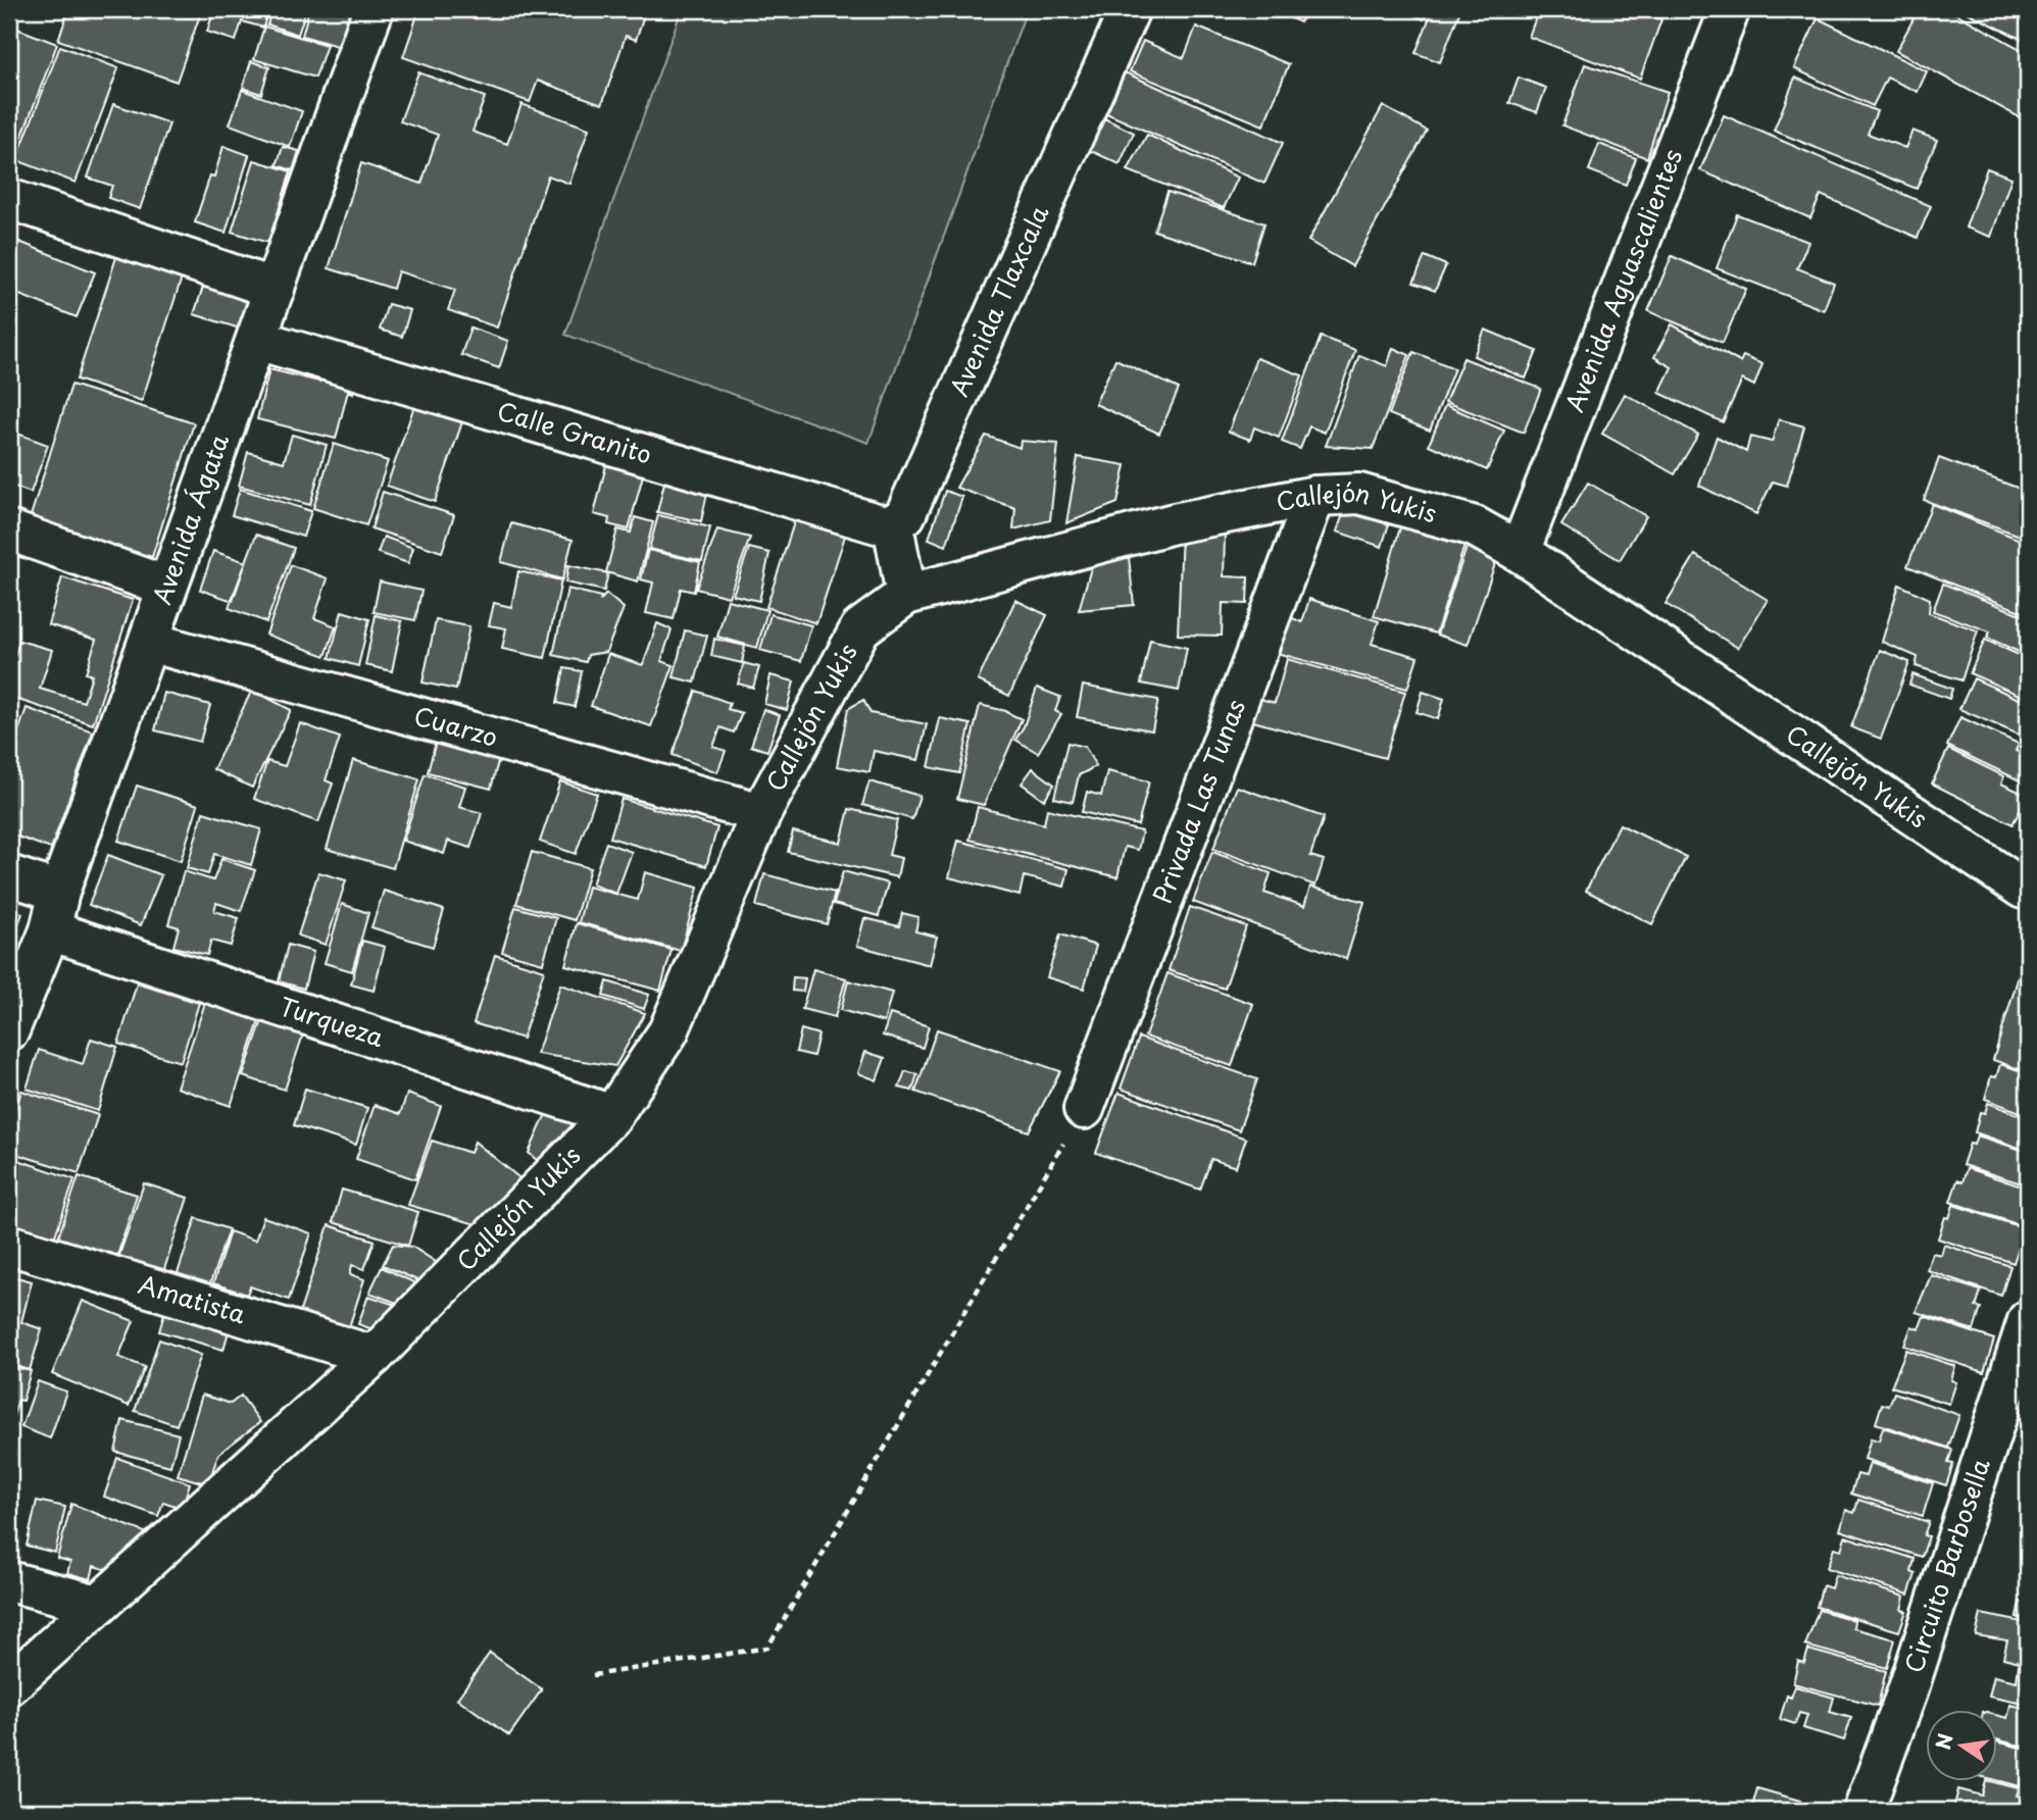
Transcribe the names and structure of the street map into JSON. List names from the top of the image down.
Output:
{
  "streets": {
    "street": [
      "Avenida Aguascalientes",
      "Avenida Tlaxcala",
      "Calle Granito",
      "Callejón Yukis",
      "Avenida Ágata",
      "Cuarzo",
      "Privada Las Tunas",
      "Turqueza",
      "Amatista",
      "Circuito Barbosella"
    ]
  },
  "crossings": [
    ["Avenida Aguascalientes", "Callejón Yukis"],
    ["Avenida Tlaxcala", "Calle Granito"],
    ["Calle Granito", "Avenida Ágata"],
    ["Callejón Yukis", "Cuarzo"],
    ["Callejón Yukis", "Privada Las Tunas"],
    ["Callejón Yukis", "Turqueza"],
    ["Callejón Yukis", "Amatista"],
    ["Avenida Ágata", "Cuarzo"],
    ["Avenida Ágata", "Turqueza"]
  ],
  "north": "left"
}
